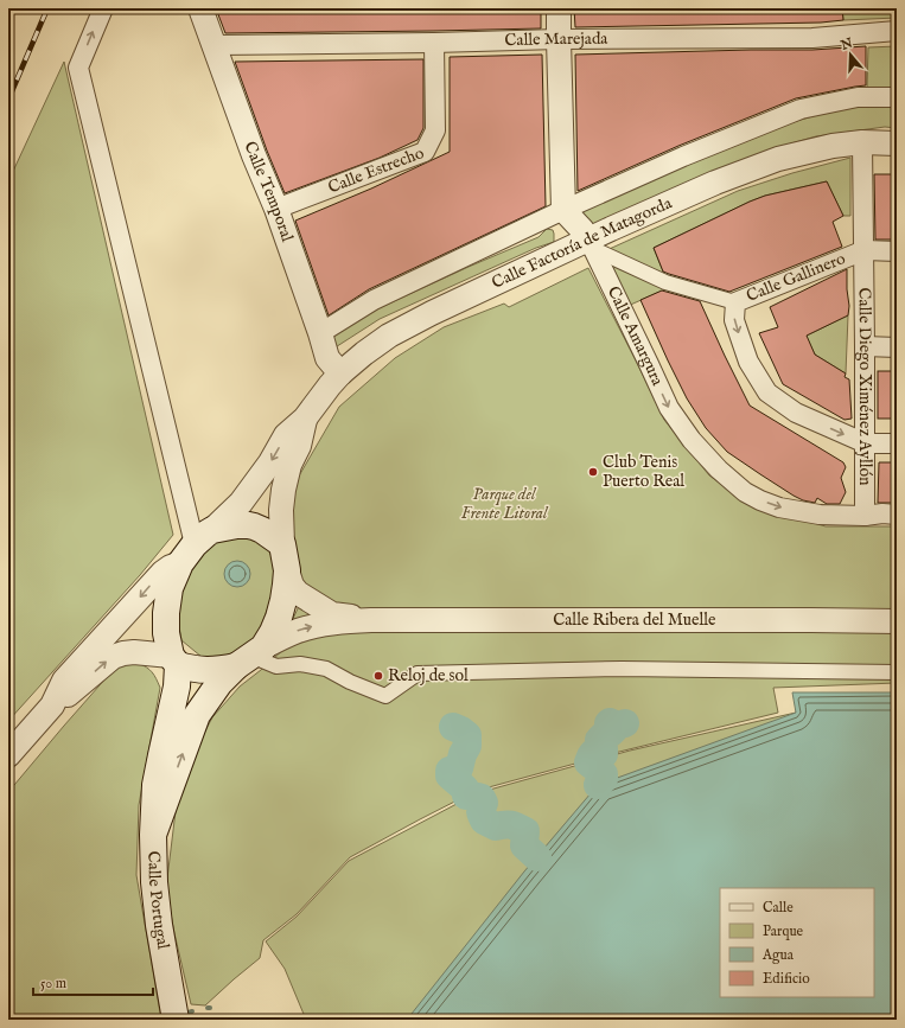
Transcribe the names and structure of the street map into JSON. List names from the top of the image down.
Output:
{
  "streets": {
    "main road": ["Calle Portugal"],
    "street": [
      "Calle Marejada",
      "Calle Estrecho",
      "Calle Temporal",
      "Calle Factoría de Matagorda",
      "Calle Gallinero",
      "Calle Amargura",
      "Calle Diego Ximénez Ayllón",
      "Calle Ribera del Muelle"
    ]
  },
  "crossings": [
    ["Calle Marejada", "Calle Estrecho"],
    ["Calle Marejada", "Calle Temporal"],
    ["Calle Estrecho", "Calle Temporal"],
    ["Calle Temporal", "Calle Factoría de Matagorda"],
    ["Calle Factoría de Matagorda", "Calle Amargura"],
    ["Calle Factoría de Matagorda", "Calle Diego Ximénez Ayllón"],
    ["Calle Gallinero", "Calle Diego Ximénez Ayllón"],
    ["Calle Amargura", "Calle Diego Ximénez Ayllón"]
  ],
  "one_way": ["Calle Gallinero"],
  "parks": ["Parque del Frente Litoral"],
  "places": ["Club Tenis Puerto Real", "Reloj de sol"],
  "legend": [
    "Calle",
    "Parque",
    "Agua",
    "Edificio"
  ],
  "scale_bar": "50 m",
  "north": "top"
}
